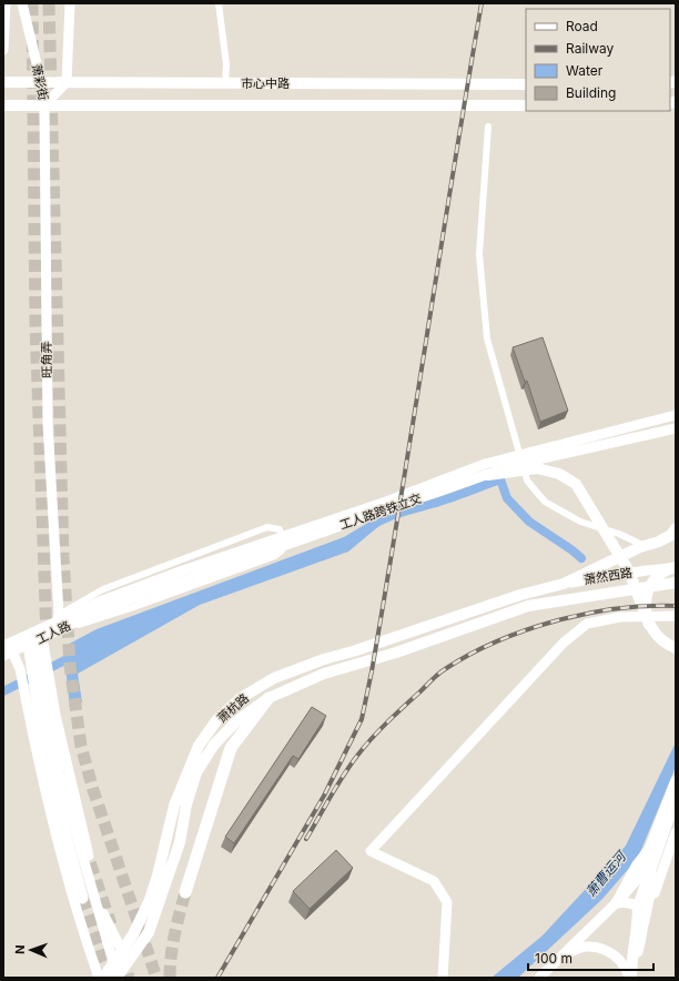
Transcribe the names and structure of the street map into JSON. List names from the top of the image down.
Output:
{
  "streets": {
    "main road": [
      "萧彩街",
      "市心中路",
      "旺角弄",
      "工人路跨铁立交",
      "萧然西路",
      "工人路",
      "萧杭路"
    ]
  },
  "crossings": [
    ["萧彩街", "市心中路"],
    ["萧彩街", "旺角弄"],
    ["市心中路", "旺角弄"],
    ["工人路跨铁立交", "工人路"],
    ["萧然西路", "萧杭路"]
  ],
  "water": ["萧曹运河"],
  "legend": [
    "Road",
    "Railway",
    "Water",
    "Building"
  ],
  "scale_bar": "100 m",
  "north": "left"
}
